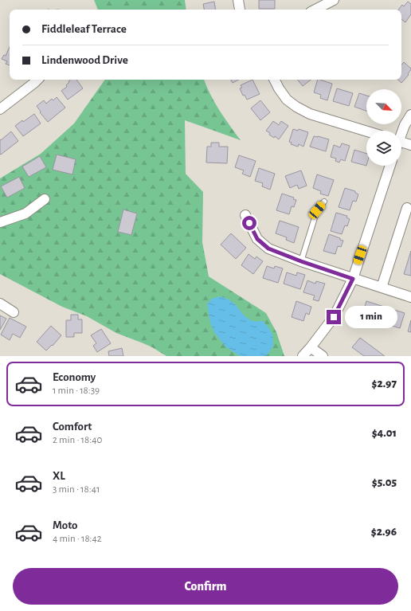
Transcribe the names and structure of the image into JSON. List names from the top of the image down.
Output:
{
  "north": "bottom right",
  "page": {
    "banner": ["Fiddleleaf Terrace", "Lindenwood Drive"],
    "bubble": "1 min",
    "list": [
      {
        "name": "Economy",
        "note": "1 min · 18:39",
        "value": "$2.97"
      },
      {
        "name": "Comfort",
        "note": "2 min · 18:40",
        "value": "$4.01"
      },
      {
        "name": "XL",
        "note": "3 min · 18:41",
        "value": "$5.05"
      },
      {
        "name": "Moto",
        "note": "4 min · 18:42",
        "value": "$2.96"
      }
    ],
    "buttons": "Confirm"
  }
}
